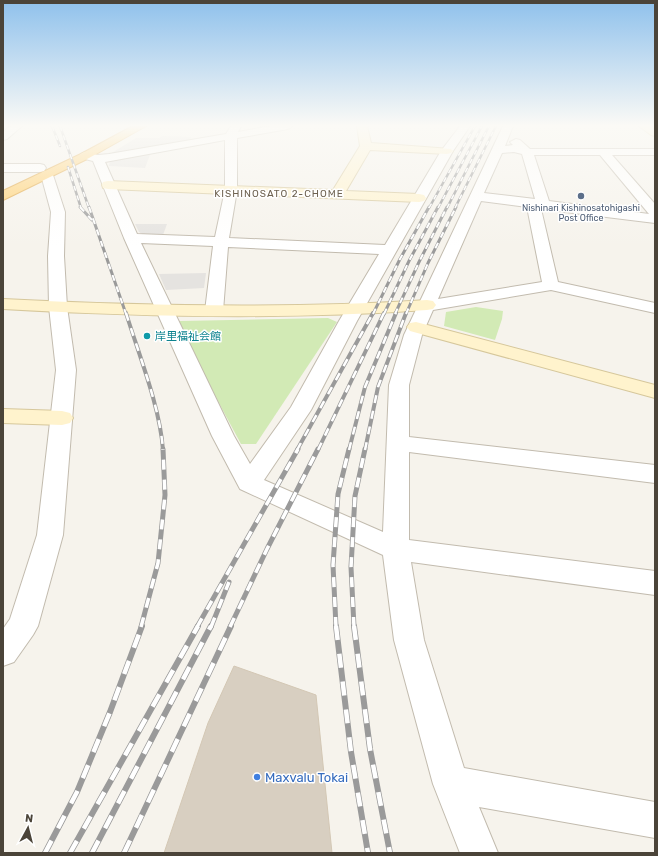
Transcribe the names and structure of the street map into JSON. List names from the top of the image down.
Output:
{
  "districts": ["KISHINOSATO 2-CHOME"],
  "places": ["Nishinari Kishinosatohigashi Post Office", "岸里福祉会館", "Maxvalu Tokai"],
  "north": "top"
}
